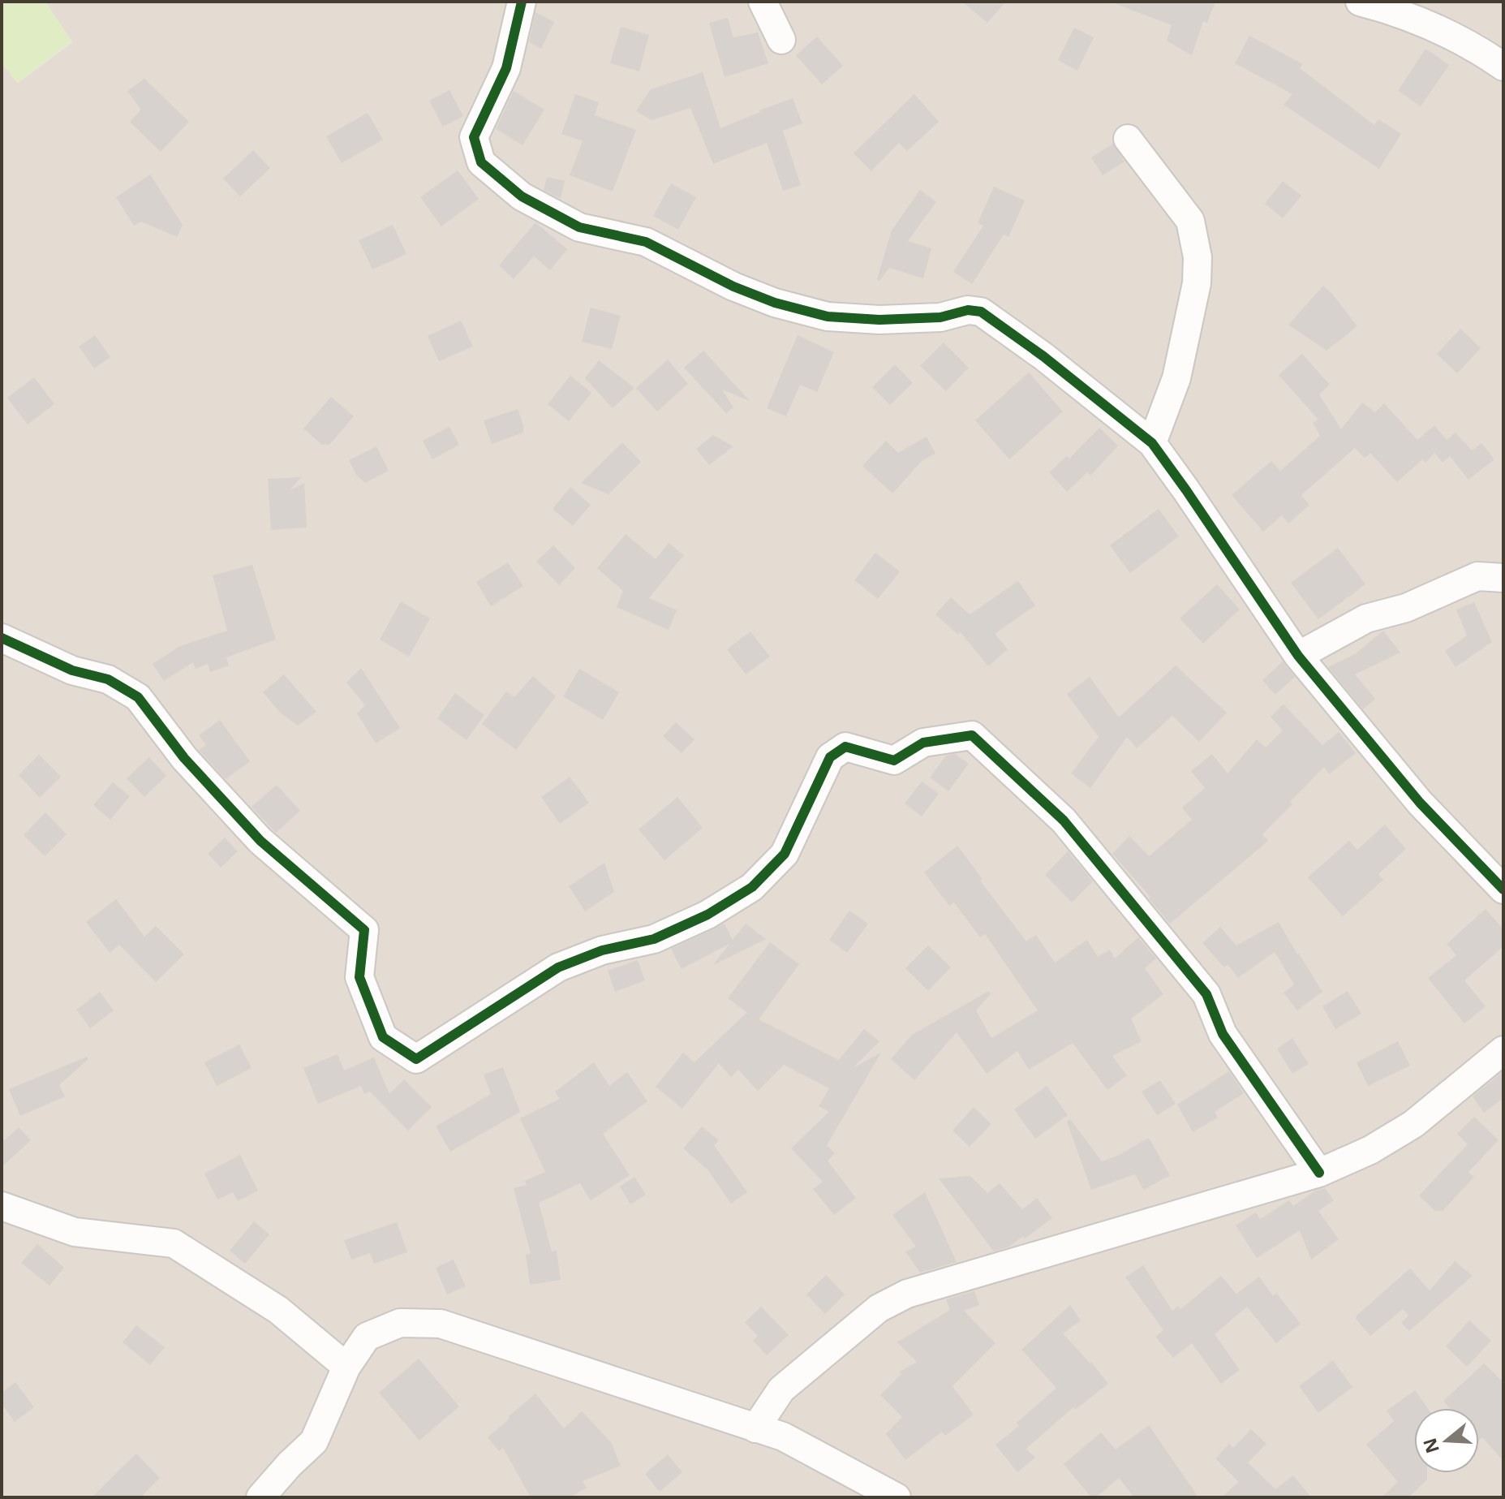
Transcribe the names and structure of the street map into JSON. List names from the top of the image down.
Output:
{
  "north": "left"
}
